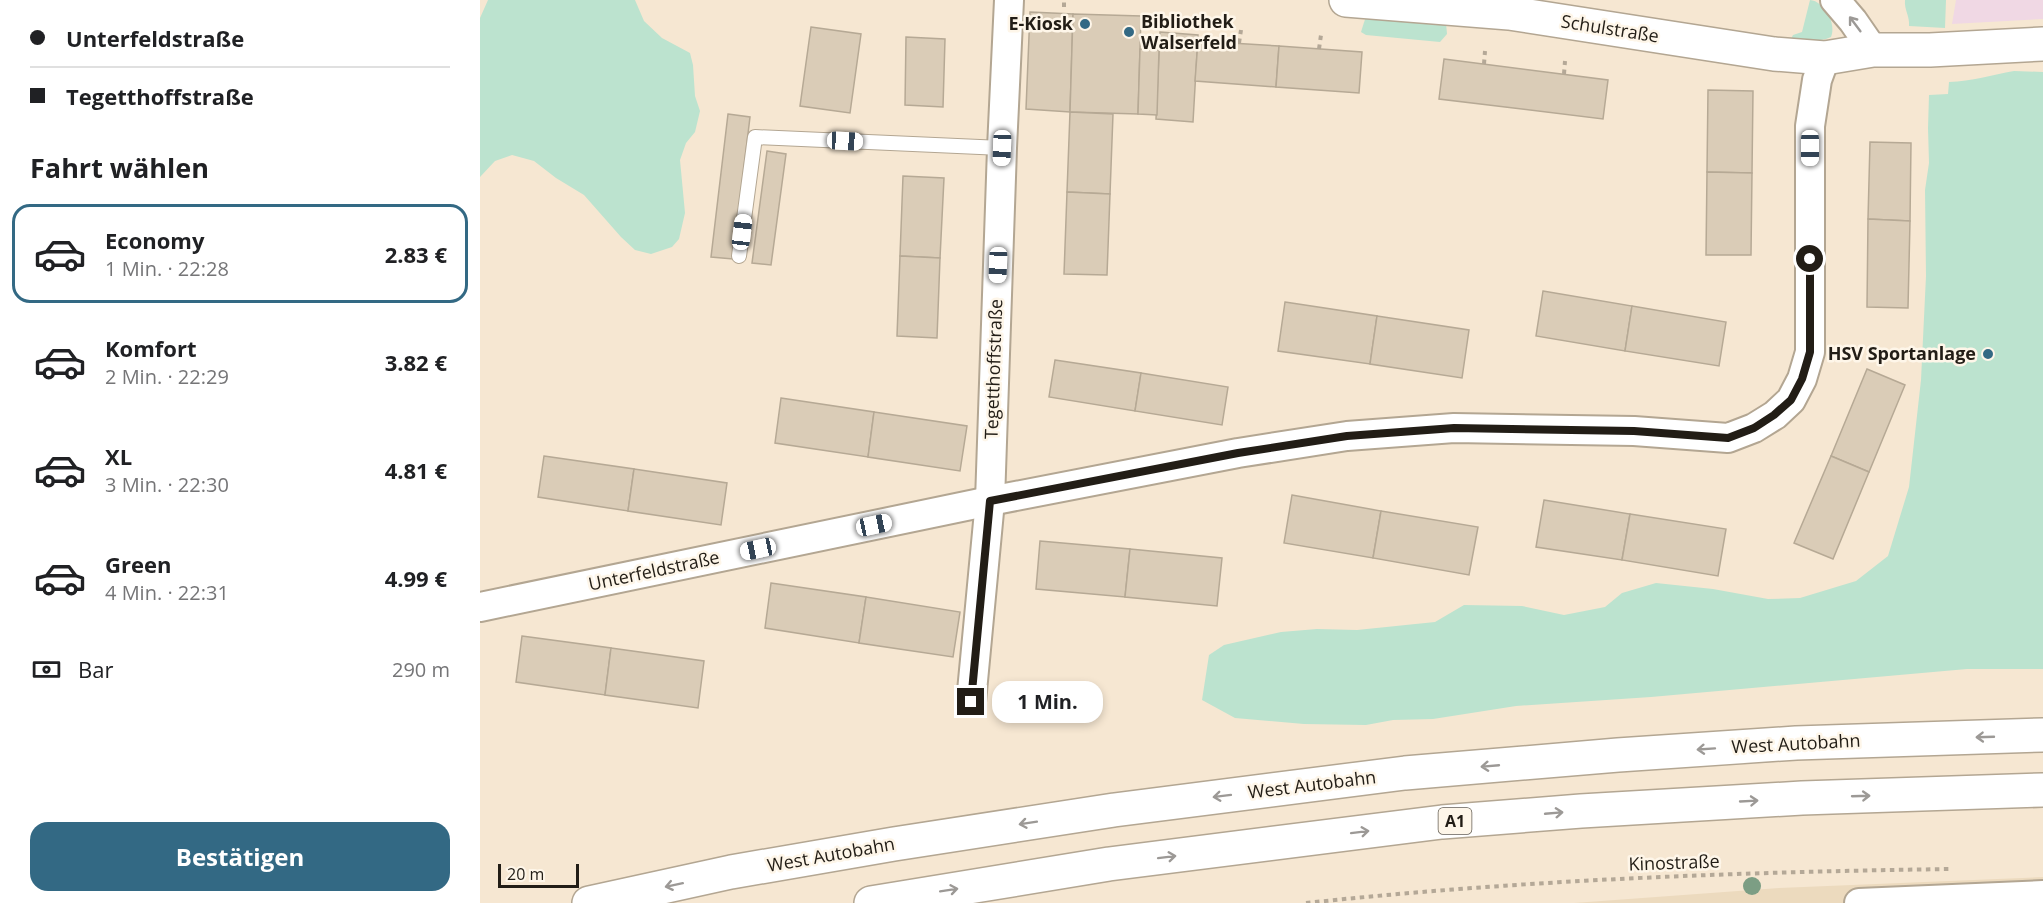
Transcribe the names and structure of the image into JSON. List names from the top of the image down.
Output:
{
  "streets": {
    "main road": ["Schulstraße", "West Autobahn", "A1"],
    "street": ["Tegetthoffstraße", "Unterfeldstraße"],
    "path": ["Kinostraße"]
  },
  "crossings": [
    ["Schulstraße", "Unterfeldstraße"],
    ["Tegetthoffstraße", "Unterfeldstraße"]
  ],
  "places": ["E-Kiosk", "Bibliothek Walserfeld", "HSV Sportanlage"],
  "scale_bar": "20 m",
  "page": {
    "banner": ["Unterfeldstraße", "Tegetthoffstraße"],
    "heading": "Fahrt wählen",
    "list": [
      {
        "name": "Economy",
        "note": "1 Min. · 22:28",
        "value": "2.83 €"
      },
      {
        "name": "Komfort",
        "note": "2 Min. · 22:29",
        "value": "3.82 €"
      },
      {
        "name": "XL",
        "note": "3 Min. · 22:30",
        "value": "4.81 €"
      },
      {
        "name": "Green",
        "note": "4 Min. · 22:31",
        "value": "4.99 €"
      }
    ],
    "pay": ["Bar", "290 m"],
    "bubble": "1 Min.",
    "buttons": "Bestätigen",
    "scale": "20 m"
  }
}
